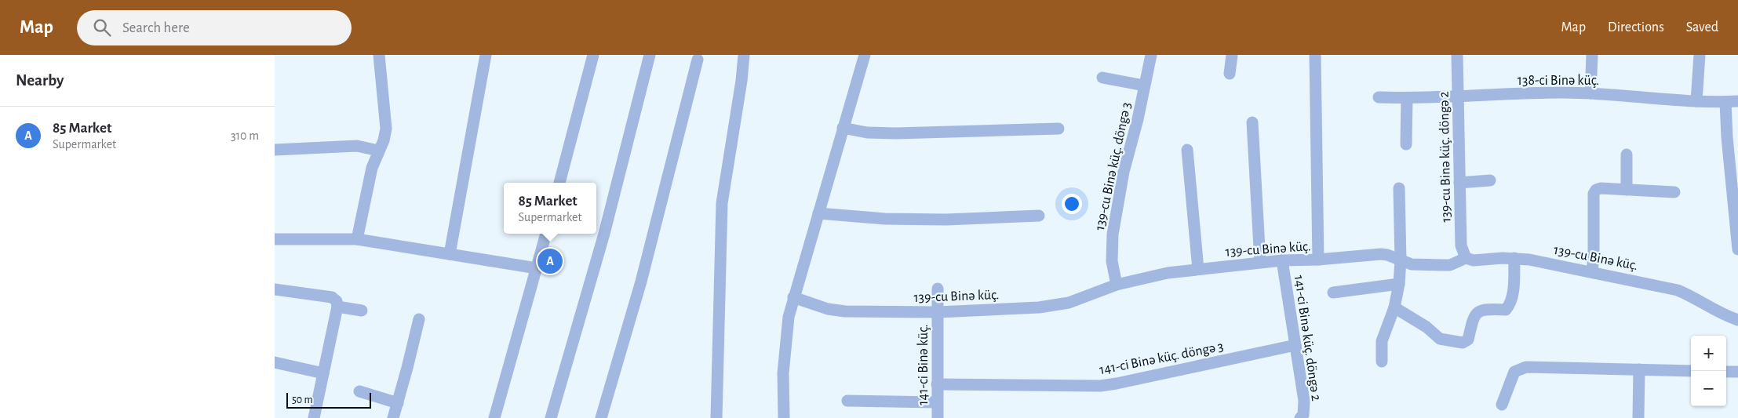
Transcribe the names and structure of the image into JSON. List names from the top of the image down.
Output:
{
  "streets": {
    "street": [
      "138-ci Binə küç.",
      "139-cu Binə küç. döngə 2",
      "139-cu Binə küç. döngə 3",
      "139-cu Binə küç.",
      "141-ci Binə küç. döngə 2",
      "141-ci Binə küç. döngə 3",
      "141-ci Binə küç."
    ]
  },
  "crossings": [
    ["138-ci Binə küç.", "139-cu Binə küç. döngə 2"],
    ["139-cu Binə küç. döngə 2", "139-cu Binə küç."],
    ["139-cu Binə küç. döngə 3", "139-cu Binə küç."],
    ["139-cu Binə küç.", "141-ci Binə küç. döngə 2"],
    ["139-cu Binə küç.", "141-ci Binə küç."],
    ["141-ci Binə küç. döngə 2", "141-ci Binə küç. döngə 3"],
    ["141-ci Binə küç. döngə 3", "141-ci Binə küç."]
  ],
  "scale_bar": "50 m",
  "page": {
    "header": "Map",
    "search": "Search here",
    "nav": ["Map", "Directions", "Saved"],
    "heading": "Nearby",
    "list": [
      {
        "mark": "A",
        "name": "85 Market",
        "note": "Supermarket",
        "value": "310 m"
      }
    ],
    "popup": ["85 Market", "Supermarket"],
    "pins": "A",
    "map_buttons": ["+", "−"],
    "scale": "50 m"
  }
}
